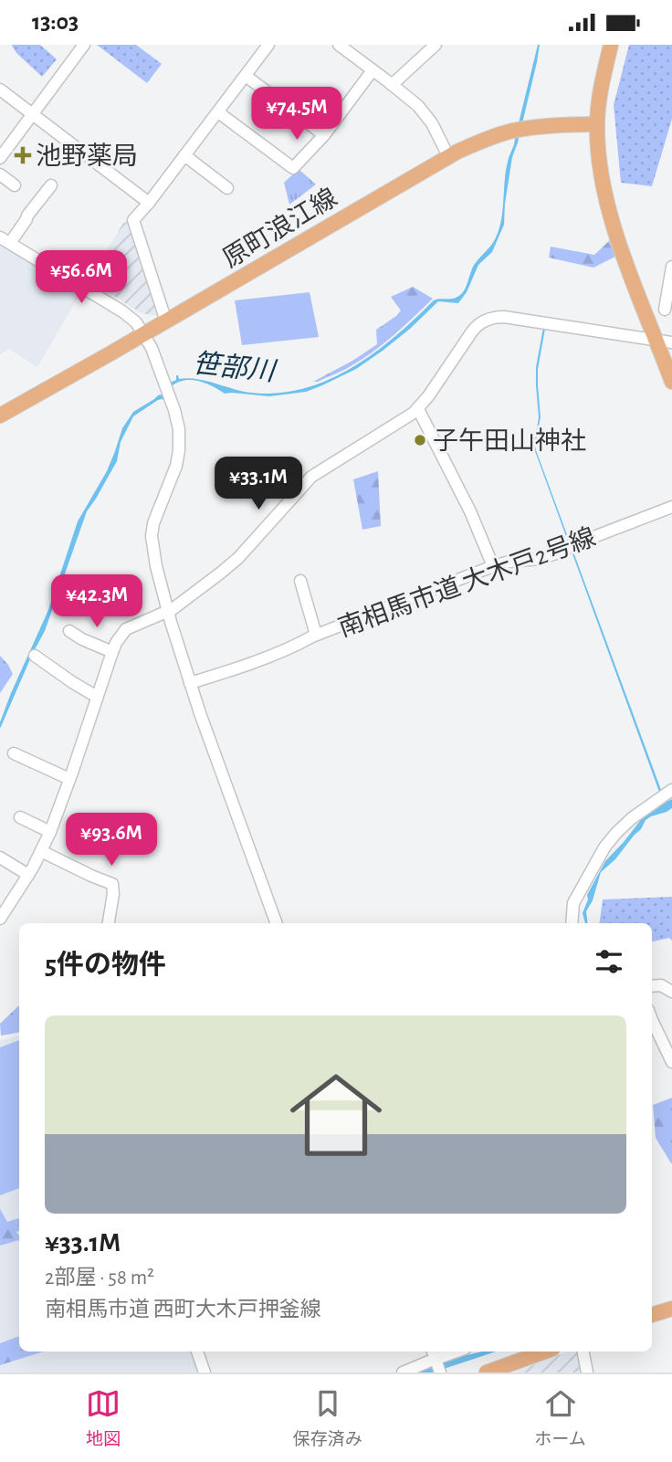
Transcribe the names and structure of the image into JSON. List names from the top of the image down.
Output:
{
  "streets": {
    "main road": ["原町浪江線"],
    "street": ["南相馬市道 大木戸2号線"]
  },
  "water": ["笹部川"],
  "places": {
    "health": ["池野薬局"],
    "other": ["子午田山神社"]
  },
  "page": {
    "status": "13:03",
    "price": [
      "¥74.5M",
      "¥56.6M",
      "¥33.1M",
      "¥42.3M",
      "¥93.6M"
    ],
    "heading": "5件の物件",
    "list": [
      {
        "name": "¥33.1M",
        "note": "2部屋 · 58 m² · 南相馬市道 西町大木戸押釜線"
      }
    ],
    "tabs": ["地図", "保存済み", "ホーム"]
  }
}
